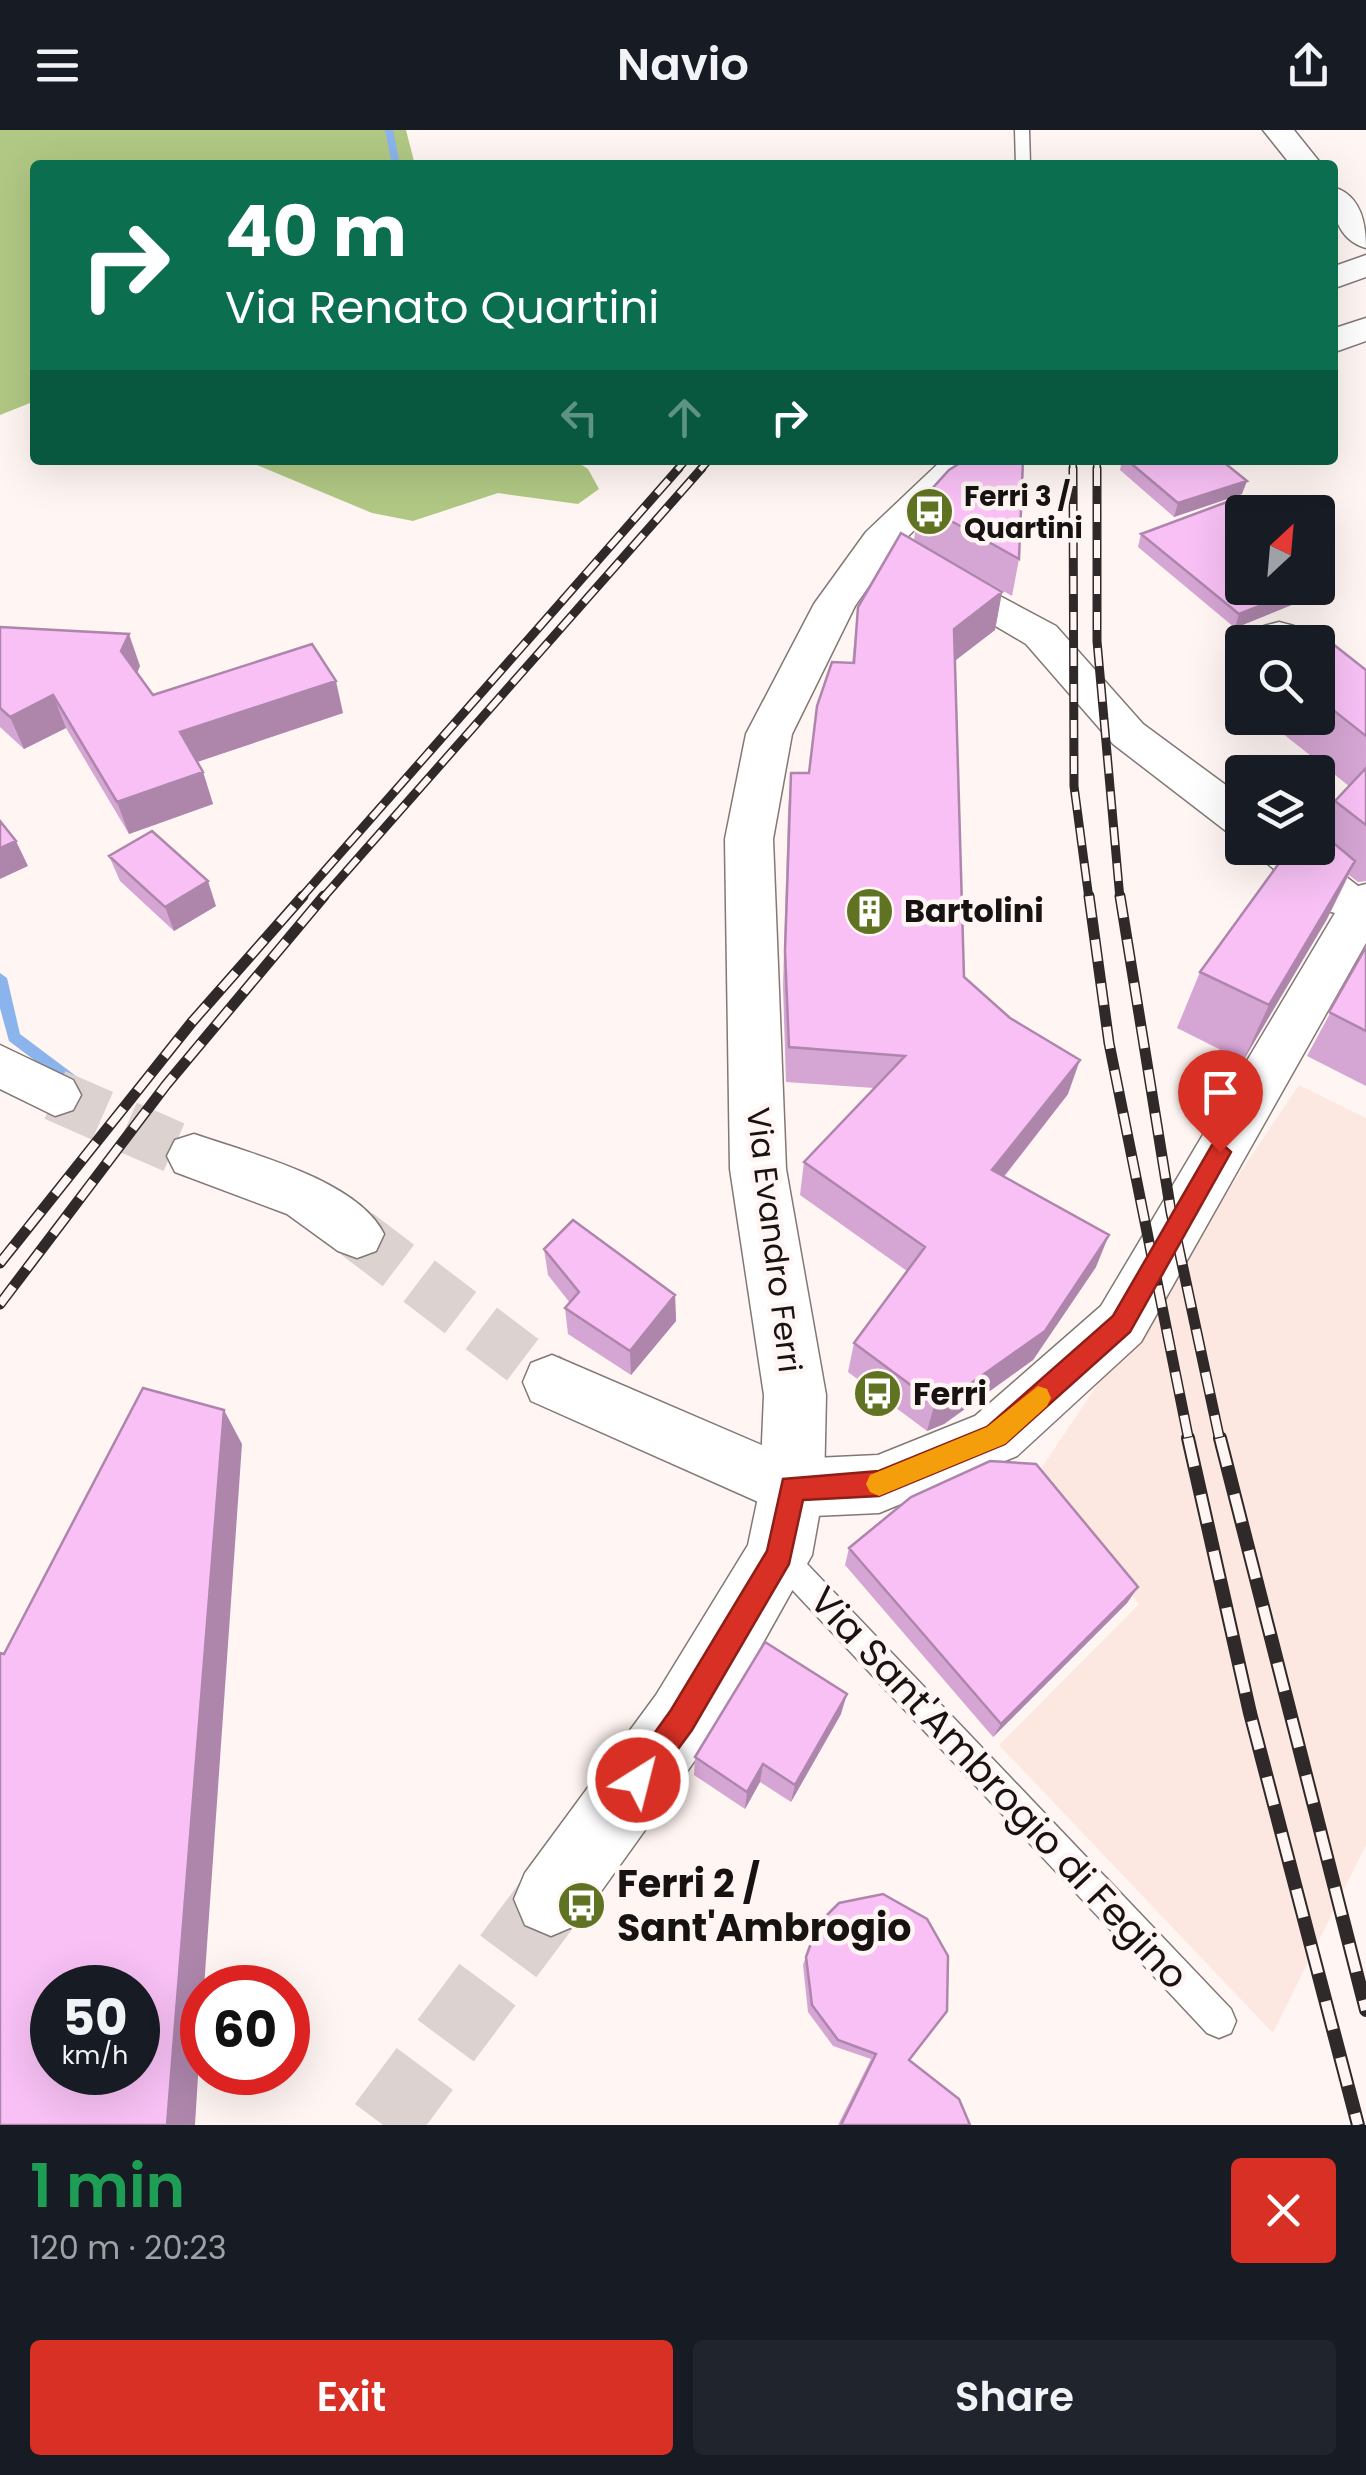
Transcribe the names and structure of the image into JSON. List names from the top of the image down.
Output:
{
  "streets": {
    "main road": ["Via Evandro Ferri"],
    "lane": ["Via Sant'Ambrogio di Fegino"]
  },
  "crossings": [
    ["Via Evandro Ferri", "Via Sant'Ambrogio di Fegino"]
  ],
  "places": {
    "bus stop": ["Ferri 3 / Quartini", "Ferri", "Ferri 2 / Sant'Ambrogio"],
    "building": ["Bartolini"]
  },
  "north": "top right",
  "page": {
    "header": "Navio",
    "turn": ["40 m", "Via Renato Quartini"],
    "speed": "50 km/h",
    "limit": "60",
    "heading": ["1 min", "120 m · 20:23"],
    "buttons": ["Exit", "Share"]
  }
}
